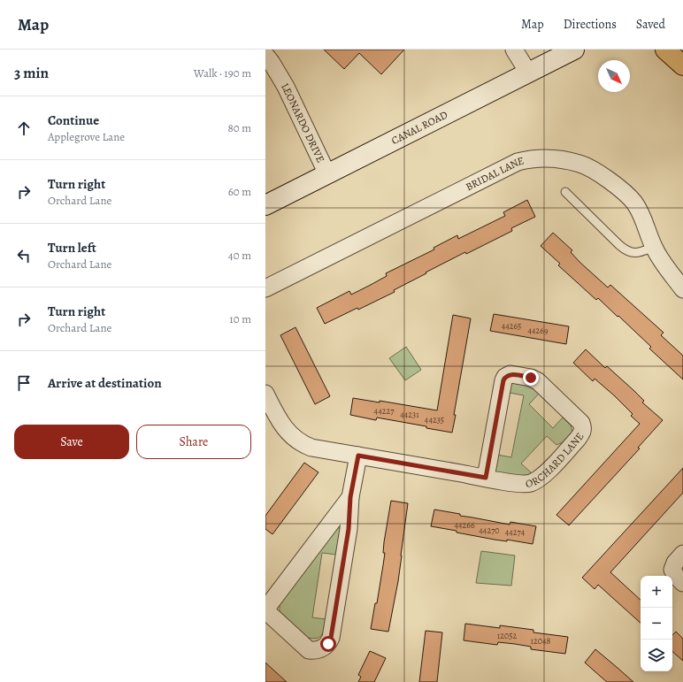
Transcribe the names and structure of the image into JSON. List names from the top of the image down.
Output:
{
  "streets": {
    "street": [
      "LEONARDO DRIVE",
      "CANAL ROAD",
      "BRIDAL LANE",
      "ORCHARD LANE"
    ]
  },
  "crossings": [
    ["LEONARDO DRIVE", "CANAL ROAD"]
  ],
  "house_numbers": [
    "44265",
    "44269",
    "44227",
    "44231",
    "44235",
    "44266",
    "44270",
    "44274",
    "12052",
    "12048"
  ],
  "north": "bottom right",
  "page": {
    "header": "Map",
    "nav": ["Map", "Directions", "Saved"],
    "heading": ["3 min", "Walk · 190 m"],
    "list": [
      ["Continue", "Applegrove Lane", "80 m"],
      ["Turn right", "Orchard Lane", "60 m"],
      ["Turn left", "Orchard Lane", "40 m"],
      ["Turn right", "Orchard Lane", "10 m"],
      "Arrive at destination"
    ],
    "buttons": ["Save", "Share"],
    "map_buttons": ["+", "−"]
  }
}
